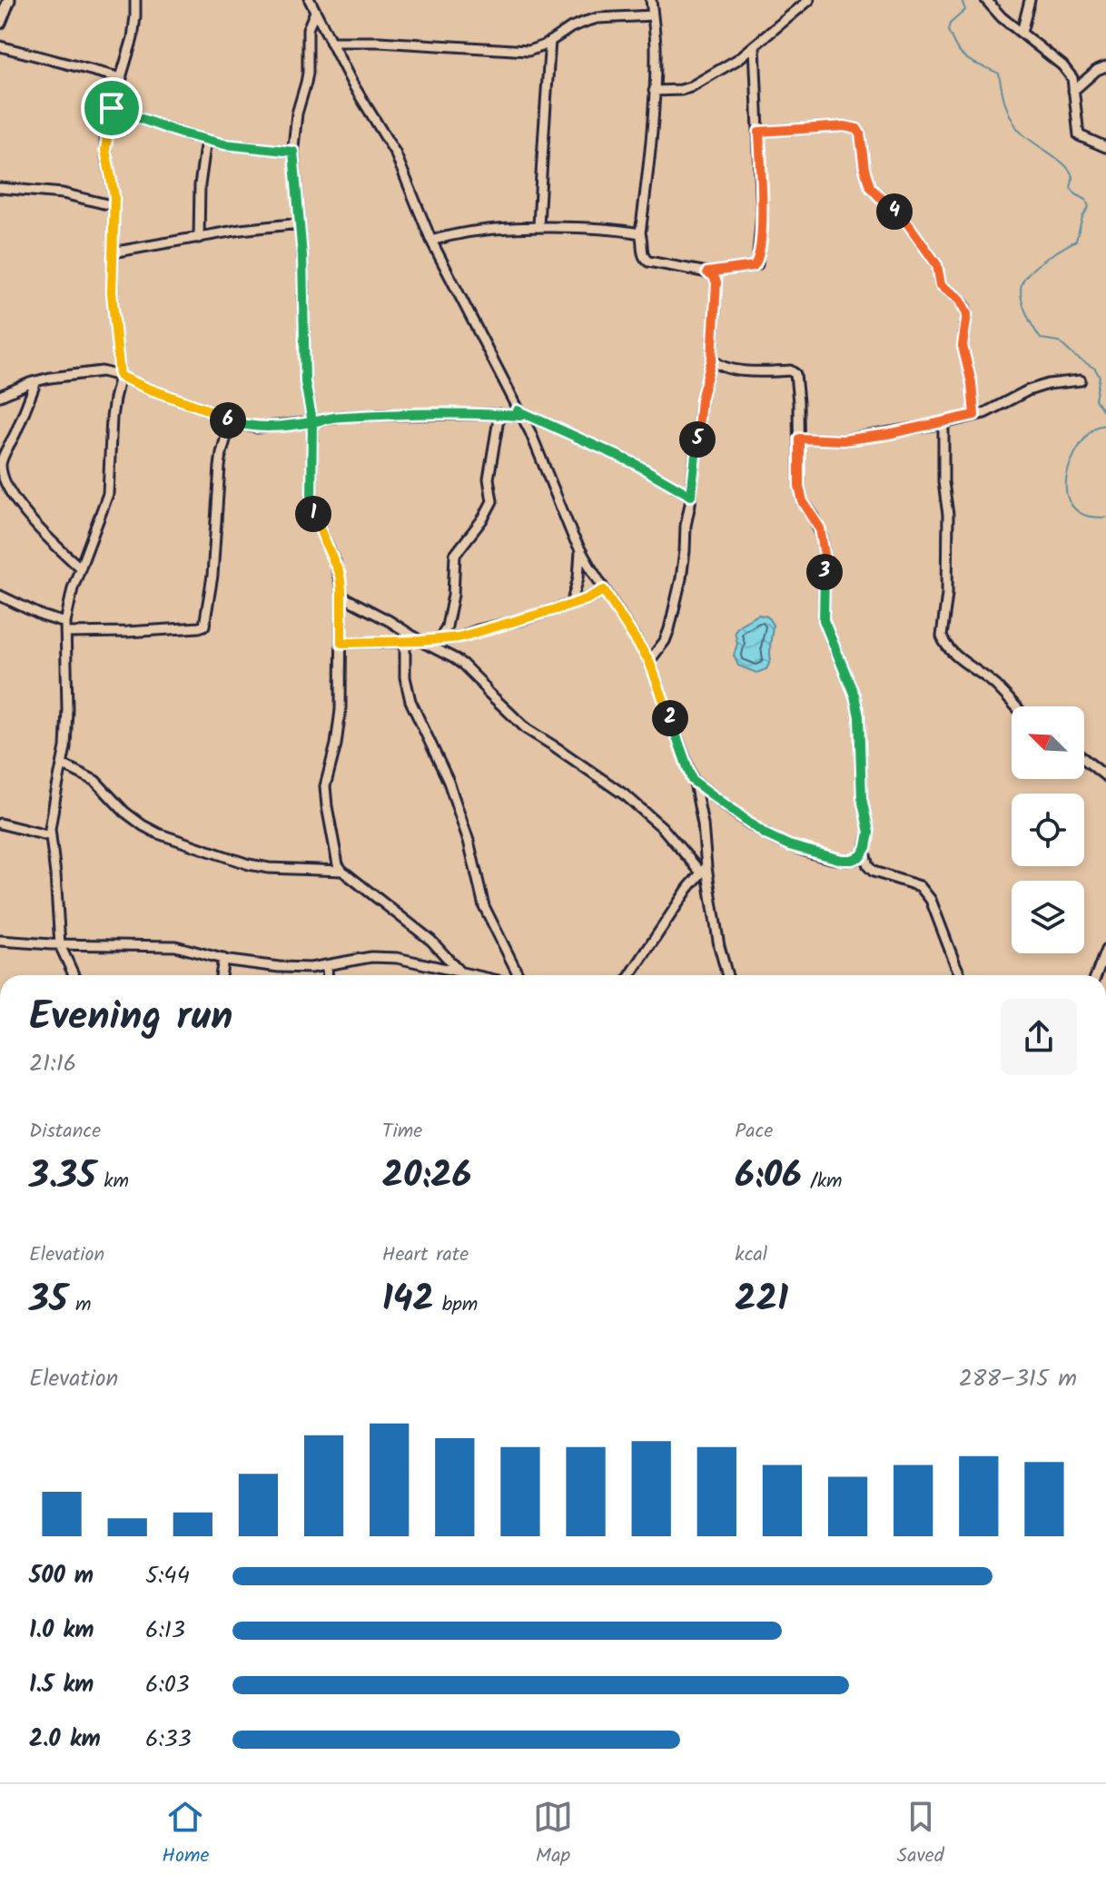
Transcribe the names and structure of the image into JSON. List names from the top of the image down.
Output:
{
  "north": "top left",
  "page": {
    "pins": [
      "4",
      "6",
      "5",
      "1",
      "3",
      "2"
    ],
    "heading": ["Evening run", "21:16"],
    "stats": [
      ["Distance", "3.35 km"],
      ["Time", "20:26"],
      ["Pace", "6:06 /km"],
      ["Elevation", "35 m"],
      ["Heart rate", "142 bpm"],
      ["kcal", "221"]
    ],
    "chart": ["Elevation", "288–315 m"],
    "list": [
      {
        "name": "500 m",
        "note": "5:44"
      },
      {
        "name": "1.0 km",
        "note": "6:13"
      },
      {
        "name": "1.5 km",
        "note": "6:03"
      },
      {
        "name": "2.0 km",
        "note": "6:33"
      }
    ],
    "tabs": ["Home", "Map", "Saved"]
  }
}
